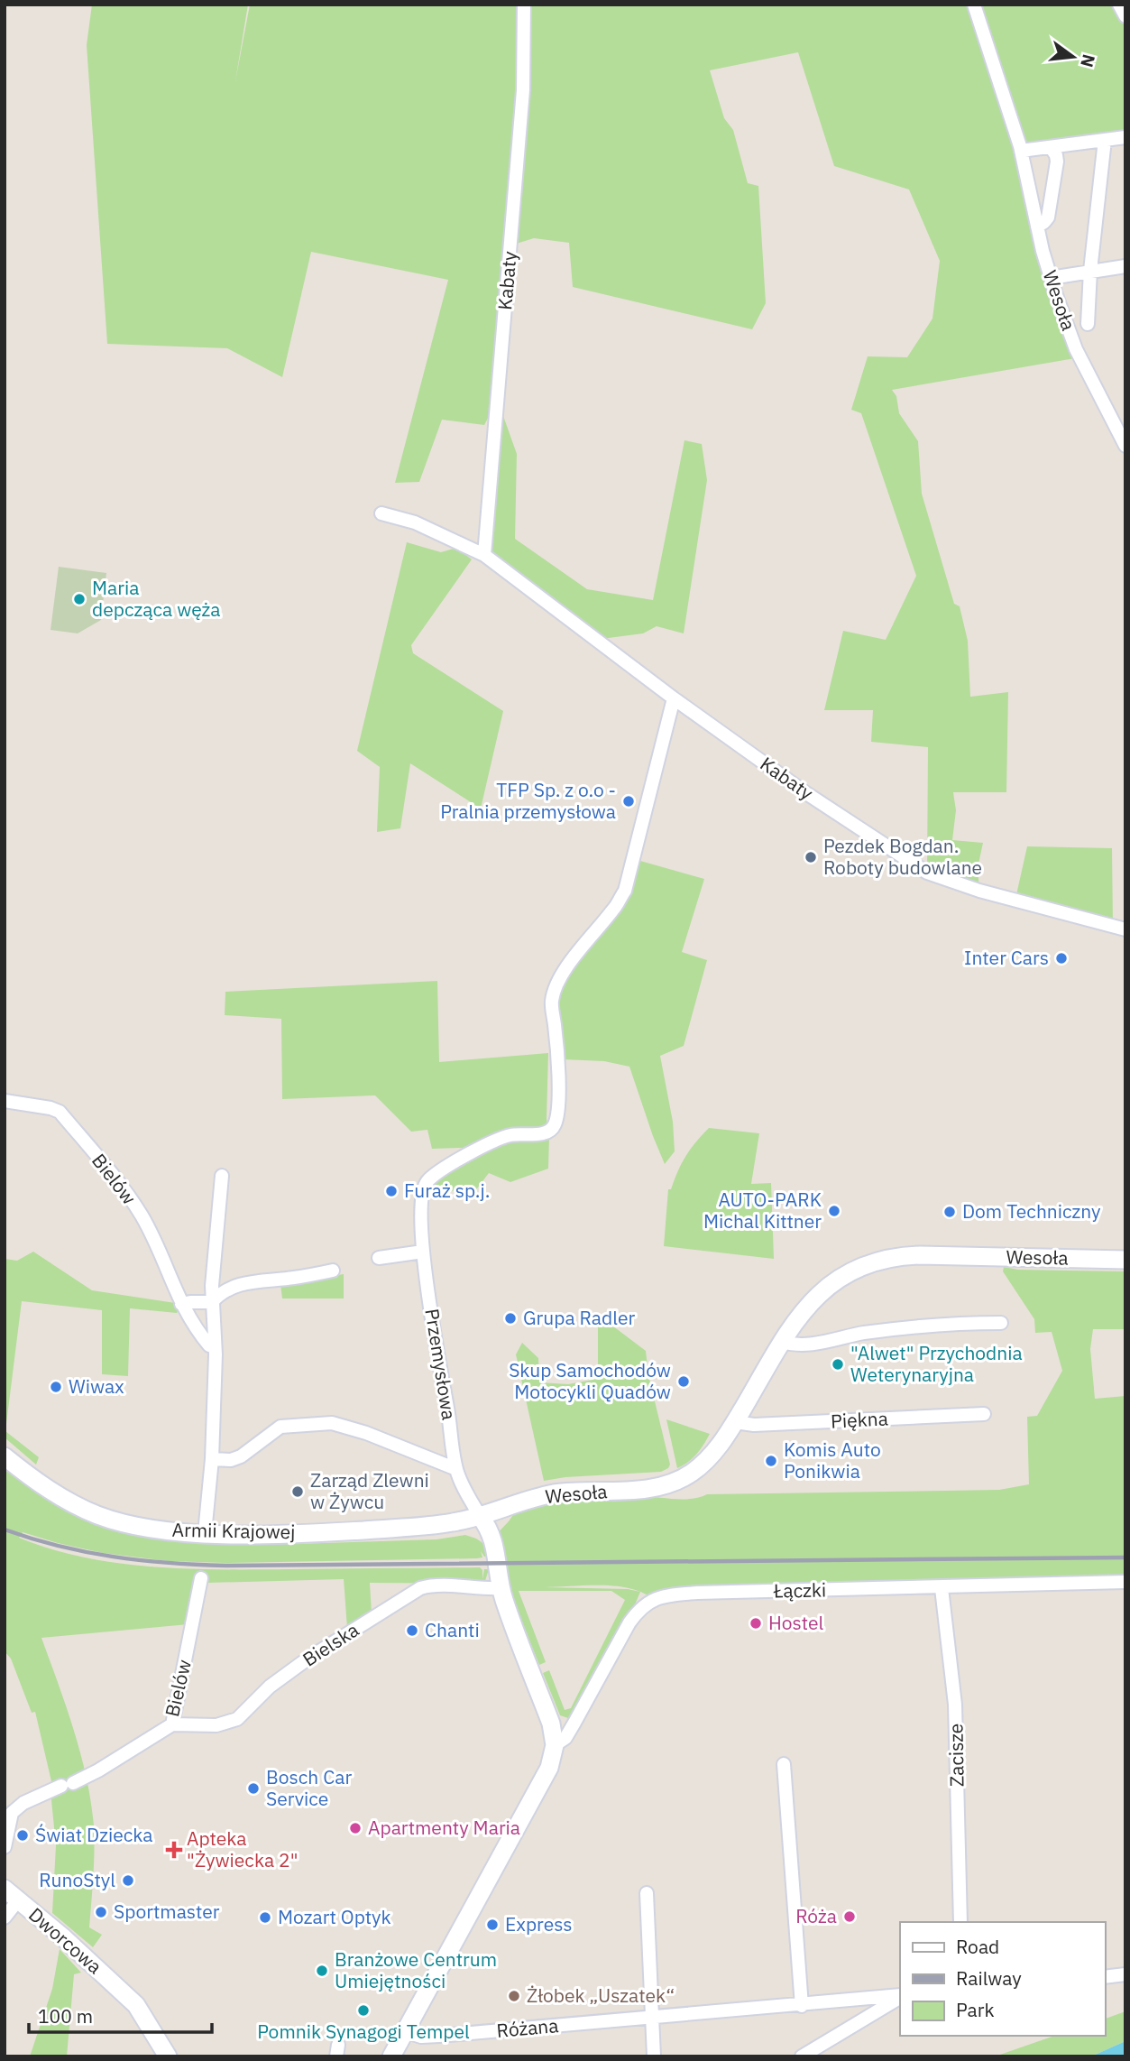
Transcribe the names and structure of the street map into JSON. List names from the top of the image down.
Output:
{
  "streets": {
    "street": [
      "Kabaty",
      "Wesoła",
      "Bielów",
      "Przemysłowa",
      "Piękna",
      "Armii Krajowej",
      "Łączki",
      "Bielska",
      "Zacisze",
      "Dworcowa",
      "Różana"
    ]
  },
  "crossings": [
    ["Kabaty", "Przemysłowa"],
    ["Wesoła", "Przemysłowa"],
    ["Wesoła", "Piękna"],
    ["Wesoła", "Armii Krajowej"],
    ["Bielów", "Bielska"],
    ["Przemysłowa", "Armii Krajowej"],
    ["Łączki", "Zacisze"]
  ],
  "places": {
    "other": [
      "Maria depcząca węża",
      "TFP Sp. z o.o - Pralnia przemysłowa",
      "Pezdek Bogdan. Roboty budowlane",
      "Inter Cars",
      "Furaż sp.j.",
      "AUTO-PARK Michal Kittner",
      "Dom Techniczny",
      "Grupa Radler",
      "\"Alwet\" Przychodnia Weterynaryjna",
      "Skup Samochodów Motocykli Quadów",
      "Wiwax",
      "Komis Auto Ponikwia",
      "Zarząd Zlewni w Żywcu",
      "Hostel",
      "Chanti",
      "Bosch Car Service",
      "Apartmenty Maria",
      "Świat Dziecka",
      "RunoStyl",
      "Sportmaster",
      "Róża",
      "Mozart Optyk",
      "Express",
      "Branżowe Centrum Umiejętności",
      "Żłobek „Uszatek“",
      "Pomnik Synagogi Tempel"
    ],
    "health": ["Apteka \"Żywiecka 2\""]
  },
  "legend": ["Road", "Railway", "Park"],
  "scale_bar": "100 m",
  "north": "right"
}
